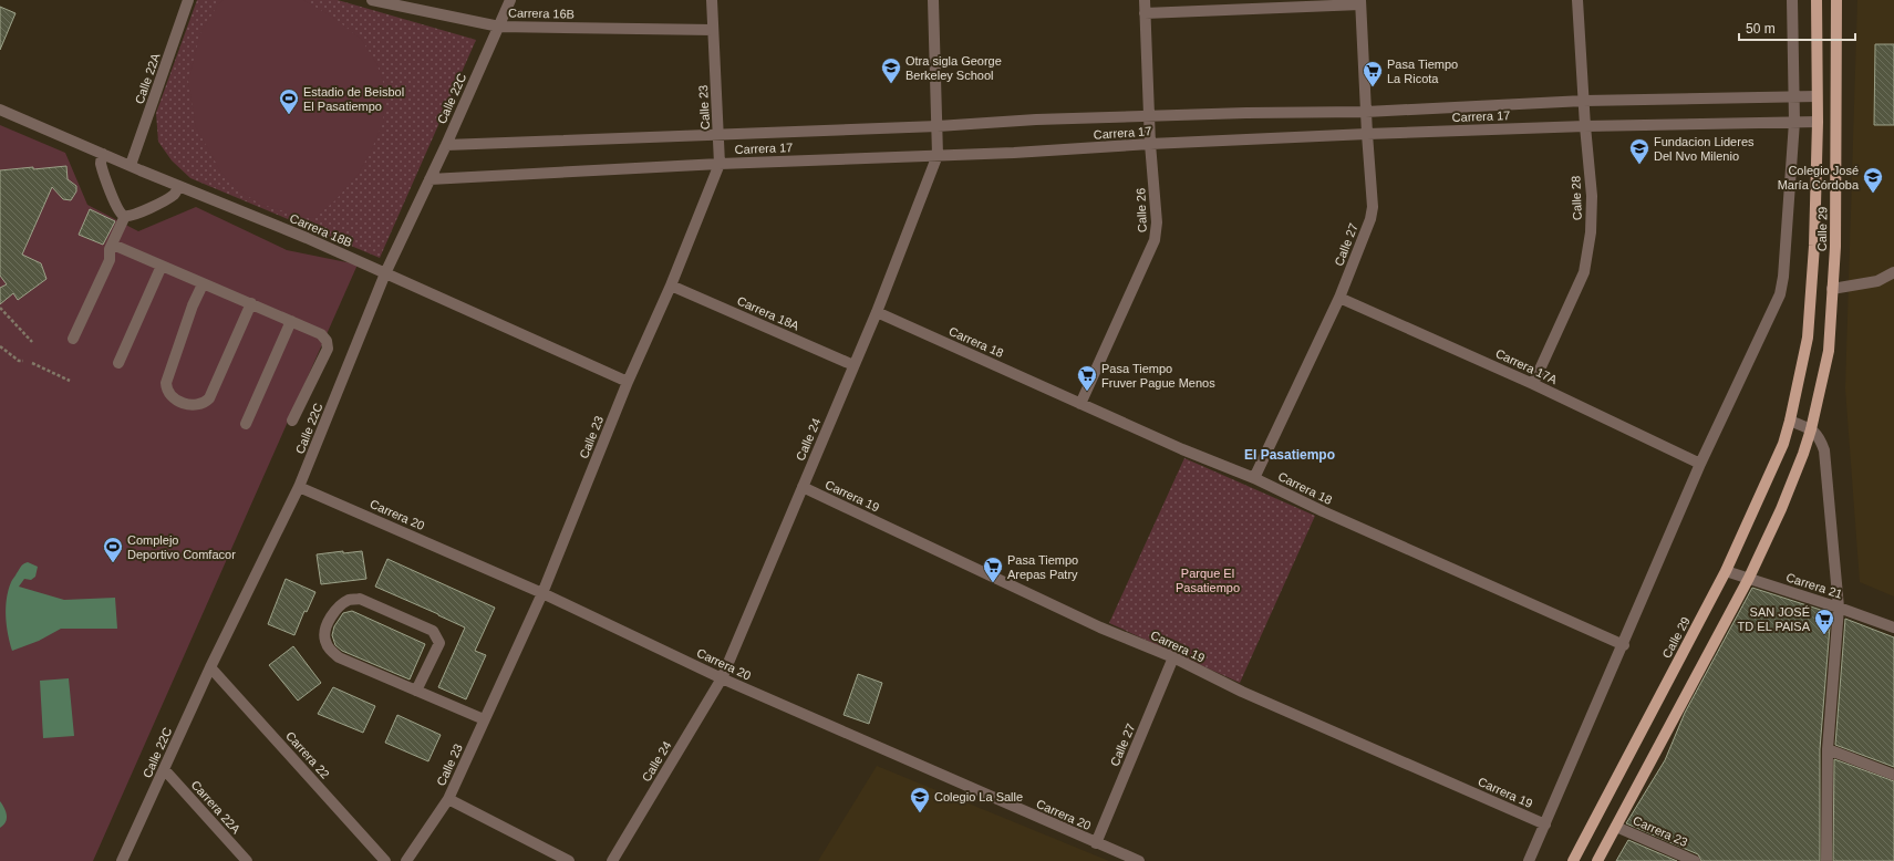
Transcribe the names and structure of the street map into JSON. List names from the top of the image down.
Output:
{
  "streets": {
    "main road": ["Calle 29"],
    "street": [
      "Carrera 16B",
      "Calle 22A",
      "Calle 22C",
      "Calle 23",
      "Carrera 17",
      "Calle 28",
      "Calle 26",
      "Carrera 18B",
      "Calle 27",
      "Carrera 18A",
      "Carrera 18",
      "Carrera 17A",
      "Calle 24",
      "Carrera 19",
      "Carrera 20",
      "Carrera 21",
      "Carrera 22",
      "Carrera 22A",
      "Carrera 23"
    ]
  },
  "crossings": [
    ["Carrera 16B", "Calle 22C"],
    ["Carrera 16B", "Calle 23"],
    ["Calle 22A", "Carrera 18B"],
    ["Calle 22C", "Carrera 17"],
    ["Calle 22C", "Carrera 18B"],
    ["Calle 22C", "Carrera 20"],
    ["Calle 22C", "Carrera 22"],
    ["Calle 22C", "Carrera 22A"],
    ["Calle 23", "Carrera 17"],
    ["Calle 23", "Carrera 18B"],
    ["Calle 23", "Carrera 18A"],
    ["Calle 23", "Carrera 20"],
    ["Carrera 17", "Calle 28"],
    ["Carrera 17", "Calle 26"],
    ["Carrera 17", "Calle 29"],
    ["Carrera 17", "Calle 27"],
    ["Carrera 17", "Calle 24"],
    ["Calle 28", "Carrera 17A"],
    ["Calle 26", "Carrera 18"],
    ["Calle 29", "Carrera 21"],
    ["Calle 29", "Carrera 23"],
    ["Calle 27", "Carrera 18"],
    ["Calle 27", "Carrera 17A"],
    ["Calle 27", "Carrera 19"],
    ["Calle 27", "Carrera 20"],
    ["Carrera 18A", "Calle 24"],
    ["Carrera 18", "Calle 24"],
    ["Calle 24", "Carrera 19"],
    ["Calle 24", "Carrera 20"]
  ],
  "districts": ["El Pasatiempo"],
  "parks": ["Parque El Pasatiempo"],
  "places": {
    "school or university": [
      "Otra sigla George Berkeley School",
      "Fundacion Lideres Del Nvo Milenio",
      "Colegio José María Córdoba",
      "Colegio La Salle"
    ],
    "supermarket": [
      "Pasa Tiempo La Ricota",
      "Pasa Tiempo Fruver Pague Menos",
      "Pasa Tiempo Arepas Patry",
      "SAN JOSÉ TD EL PAISA"
    ],
    "sports": ["Estadio de Beisbol El Pasatiempo", "Complejo Deportivo Comfacor"]
  },
  "scale_bar": "50 m"
}
